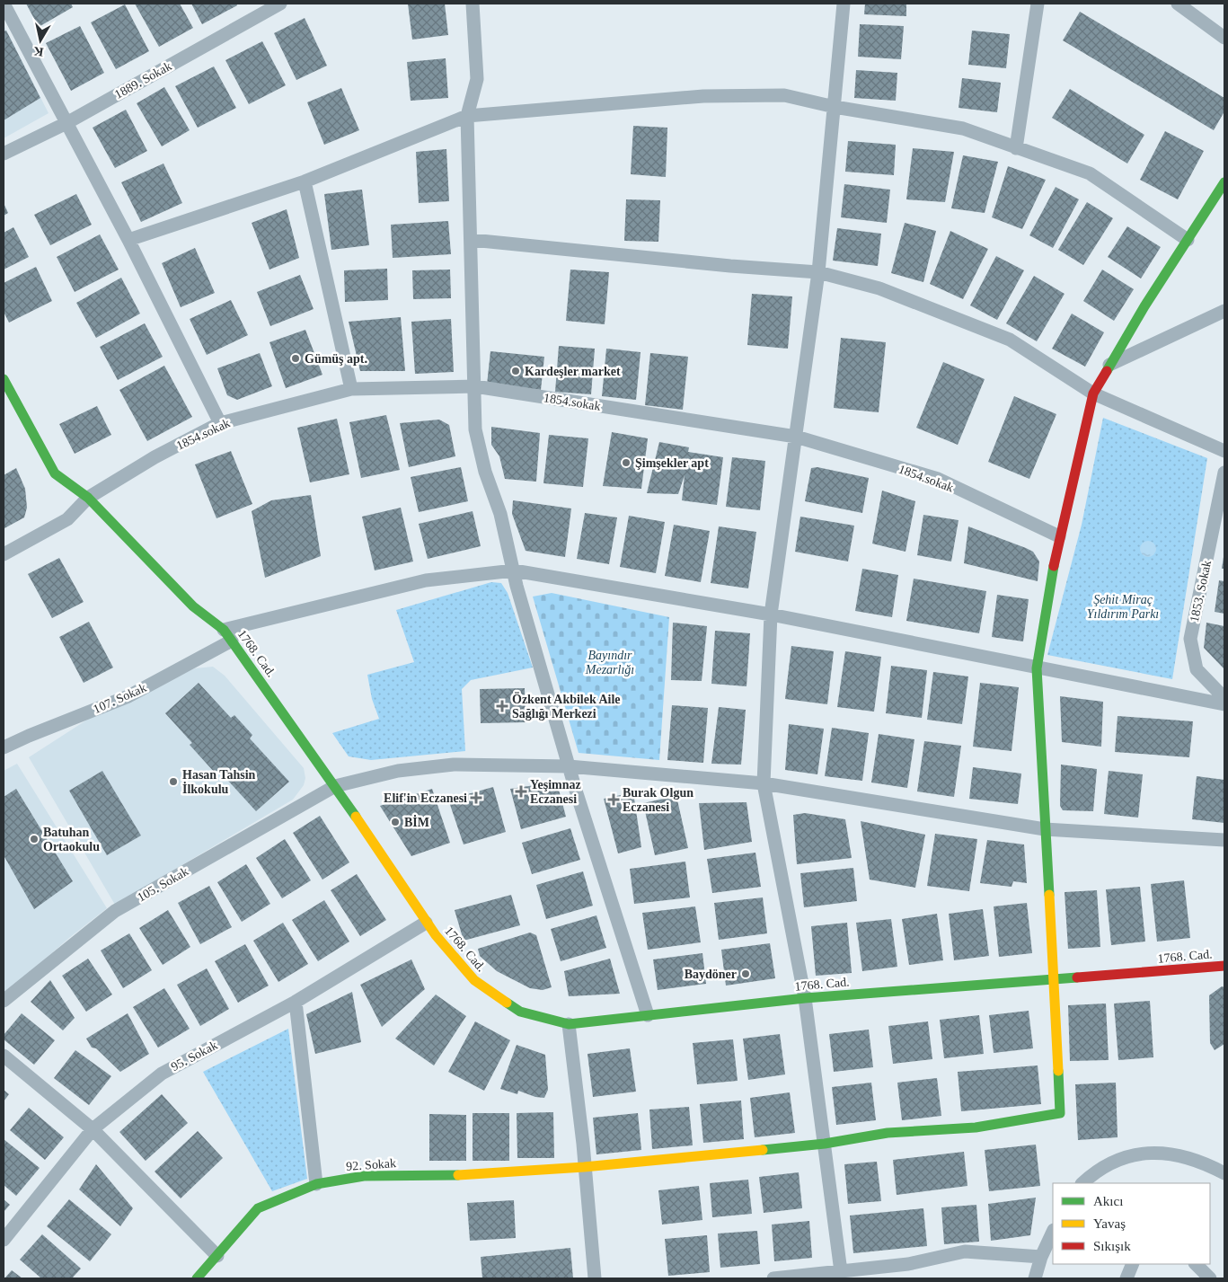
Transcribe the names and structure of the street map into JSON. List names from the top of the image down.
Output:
{
  "streets": {
    "street": [
      "1889. Sokak",
      "1854.sokak",
      "1853. Sokak",
      "1768. Cad.",
      "107. Sokak",
      "105. Sokak",
      "95. Sokak",
      "92. Sokak"
    ]
  },
  "crossings": [
    ["1854.sokak", "1768. Cad."],
    ["1768. Cad.", "107. Sokak"],
    ["1768. Cad.", "105. Sokak"],
    ["1768. Cad.", "95. Sokak"],
    ["1768. Cad.", "92. Sokak"]
  ],
  "parks": ["Şehit Miraç Yıldırım Parkı", "Bayındır Mezarlığı"],
  "places": {
    "other": [
      "Gümüş apt.",
      "Kardeşler market",
      "Şimşekler apt",
      "Hasan Tahsin İlkokulu",
      "BİM",
      "Batuhan Ortaokulu",
      "Baydöner"
    ],
    "health": [
      "Özkent Akbilek Aile Sağlığı Merkezi",
      "Yeşimnaz Eczanesi",
      "Elif'in Eczanesi",
      "Burak Olgun Eczanesi"
    ]
  },
  "legend": ["Akıcı", "Yavaş", "Sıkışık"],
  "north": "bottom"
}
